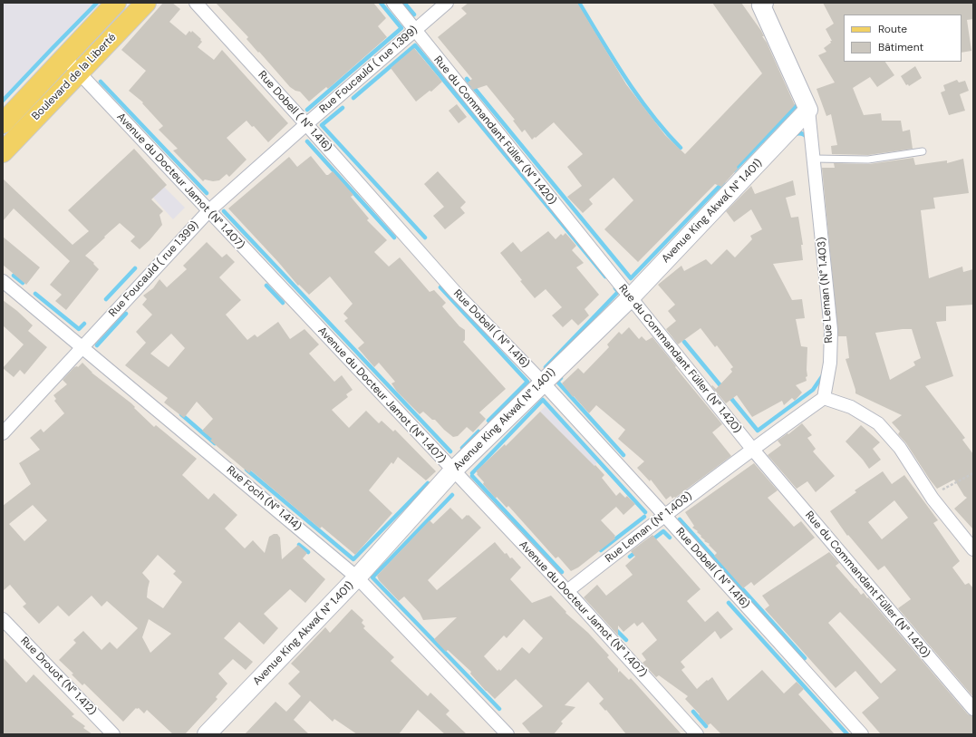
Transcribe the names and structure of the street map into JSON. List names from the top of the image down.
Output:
{
  "streets": {
    "main road": ["Boulevard de la Liberté"],
    "street": [
      "Rue Foucauld ( rue 1.399)",
      "Rue Dobell ( N° 1.416)",
      "Rue du Commandant Füller (N° 1.420)",
      "Avenue du Docteur Jamot (N° 1.407)",
      "Avenue King Akwa( N° 1.401)",
      "Rue Leman (N° 1.403)",
      "Rue Foch (N° 1.414)",
      "Rue Drouot (N° 1.412)"
    ]
  },
  "crossings": [
    ["Rue Foucauld ( rue 1.399)", "Rue Dobell ( N° 1.416)"],
    ["Rue Foucauld ( rue 1.399)", "Rue du Commandant Füller (N° 1.420)"],
    ["Rue Foucauld ( rue 1.399)", "Avenue du Docteur Jamot (N° 1.407)"],
    ["Rue Foucauld ( rue 1.399)", "Rue Foch (N° 1.414)"],
    ["Boulevard de la Liberté", "Avenue du Docteur Jamot (N° 1.407)"],
    ["Rue Dobell ( N° 1.416)", "Avenue King Akwa( N° 1.401)"],
    ["Rue Dobell ( N° 1.416)", "Rue Leman (N° 1.403)"],
    ["Rue du Commandant Füller (N° 1.420)", "Avenue King Akwa( N° 1.401)"],
    ["Rue du Commandant Füller (N° 1.420)", "Rue Leman (N° 1.403)"],
    ["Avenue du Docteur Jamot (N° 1.407)", "Avenue King Akwa( N° 1.401)"],
    ["Avenue du Docteur Jamot (N° 1.407)", "Rue Leman (N° 1.403)"],
    ["Avenue King Akwa( N° 1.401)", "Rue Leman (N° 1.403)"],
    ["Avenue King Akwa( N° 1.401)", "Rue Foch (N° 1.414)"]
  ],
  "legend": ["Route", "Bâtiment"]
}
